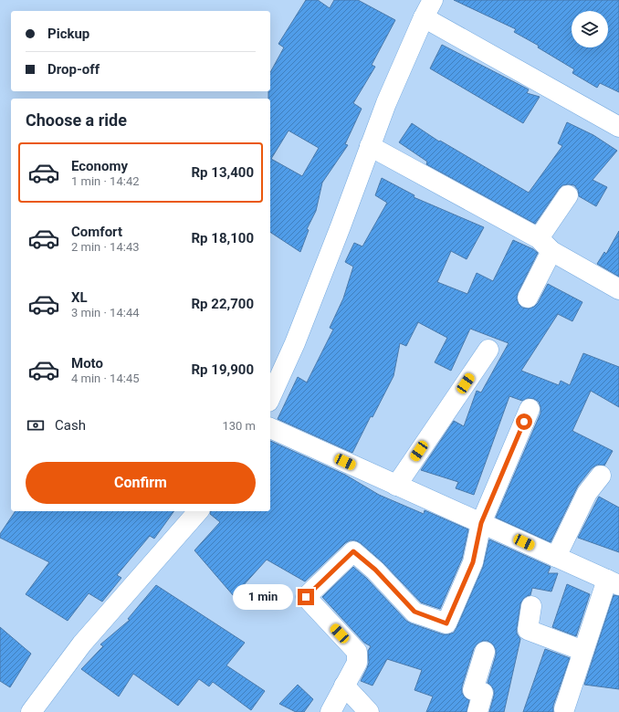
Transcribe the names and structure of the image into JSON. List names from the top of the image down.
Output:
{
  "page": {
    "banner": ["Pickup", "Drop-off"],
    "heading": "Choose a ride",
    "list": [
      {
        "name": "Economy",
        "note": "1 min · 14:42",
        "value": "Rp 13,400"
      },
      {
        "name": "Comfort",
        "note": "2 min · 14:43",
        "value": "Rp 18,100"
      },
      {
        "name": "XL",
        "note": "3 min · 14:44",
        "value": "Rp 22,700"
      },
      {
        "name": "Moto",
        "note": "4 min · 14:45",
        "value": "Rp 19,900"
      }
    ],
    "pay": ["Cash", "130 m"],
    "buttons": "Confirm",
    "bubble": "1 min"
  }
}
